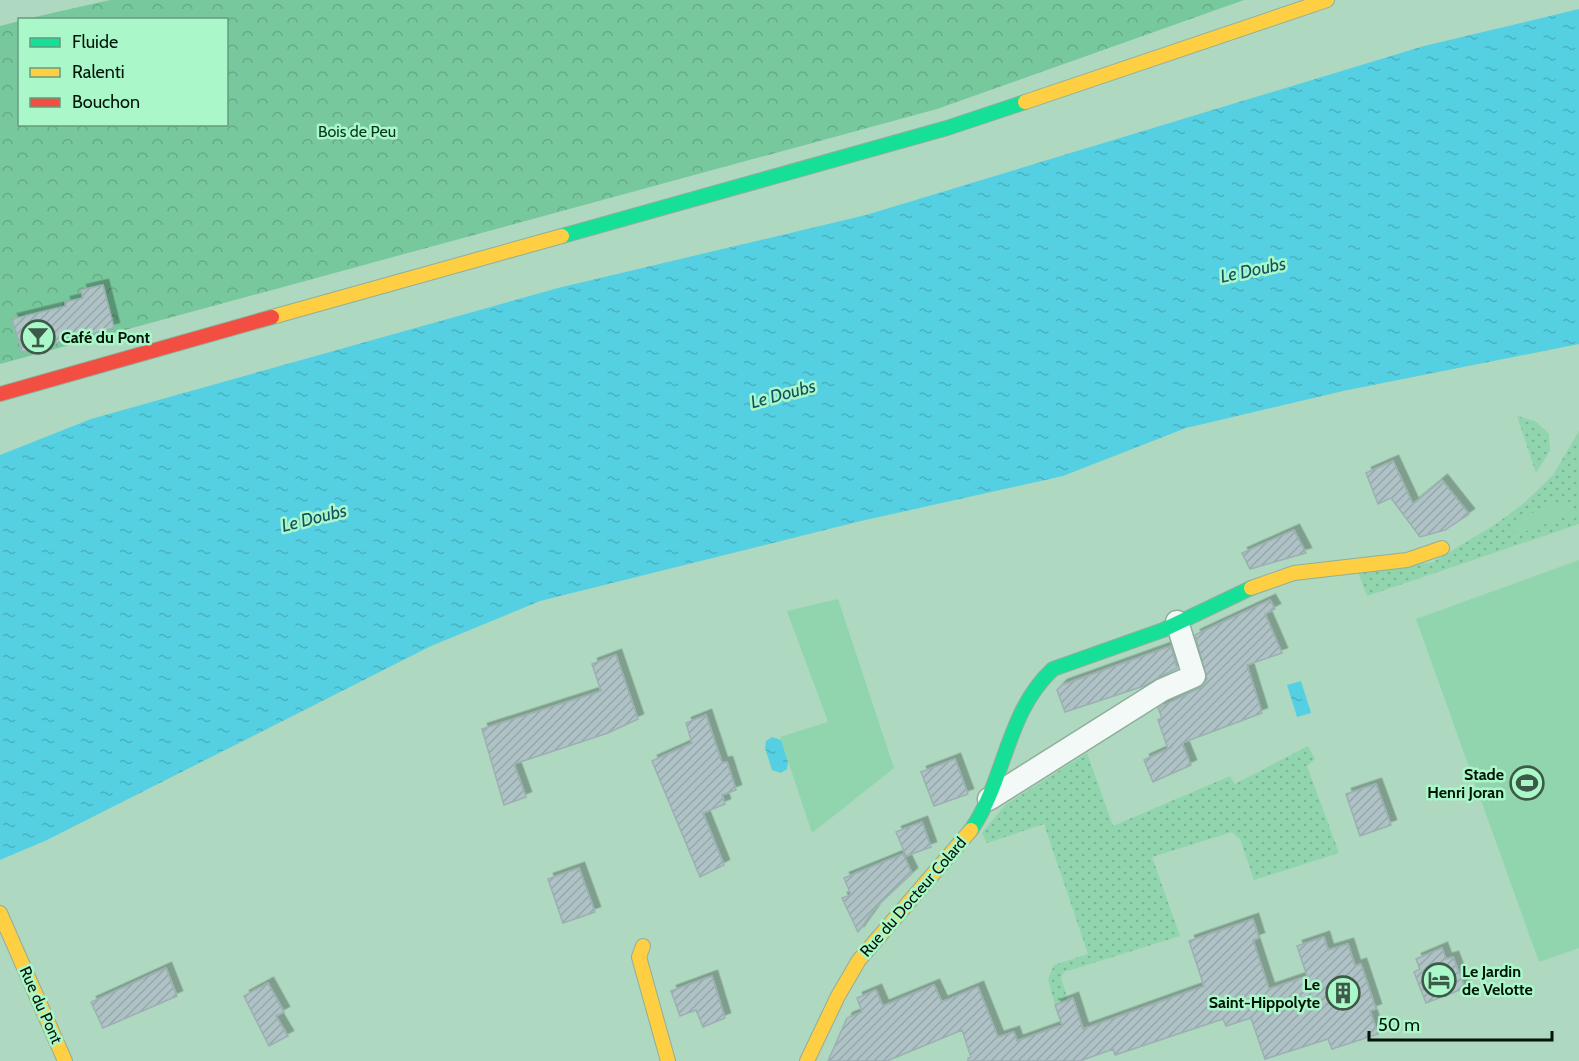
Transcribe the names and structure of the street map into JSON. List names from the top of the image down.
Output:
{
  "streets": {
    "main road": ["Rue du Docteur Colard", "Rue du Pont"]
  },
  "water": ["Le Doubs"],
  "parks": ["Bois de Peu"],
  "places": {
    "bar": ["Café du Pont"],
    "sports": ["Stade Henri Joran"],
    "hotel": ["Le Jardin de Velotte"],
    "building": ["Le Saint-Hippolyte"]
  },
  "legend": ["Fluide", "Ralenti", "Bouchon"],
  "scale_bar": "50 m"
}
